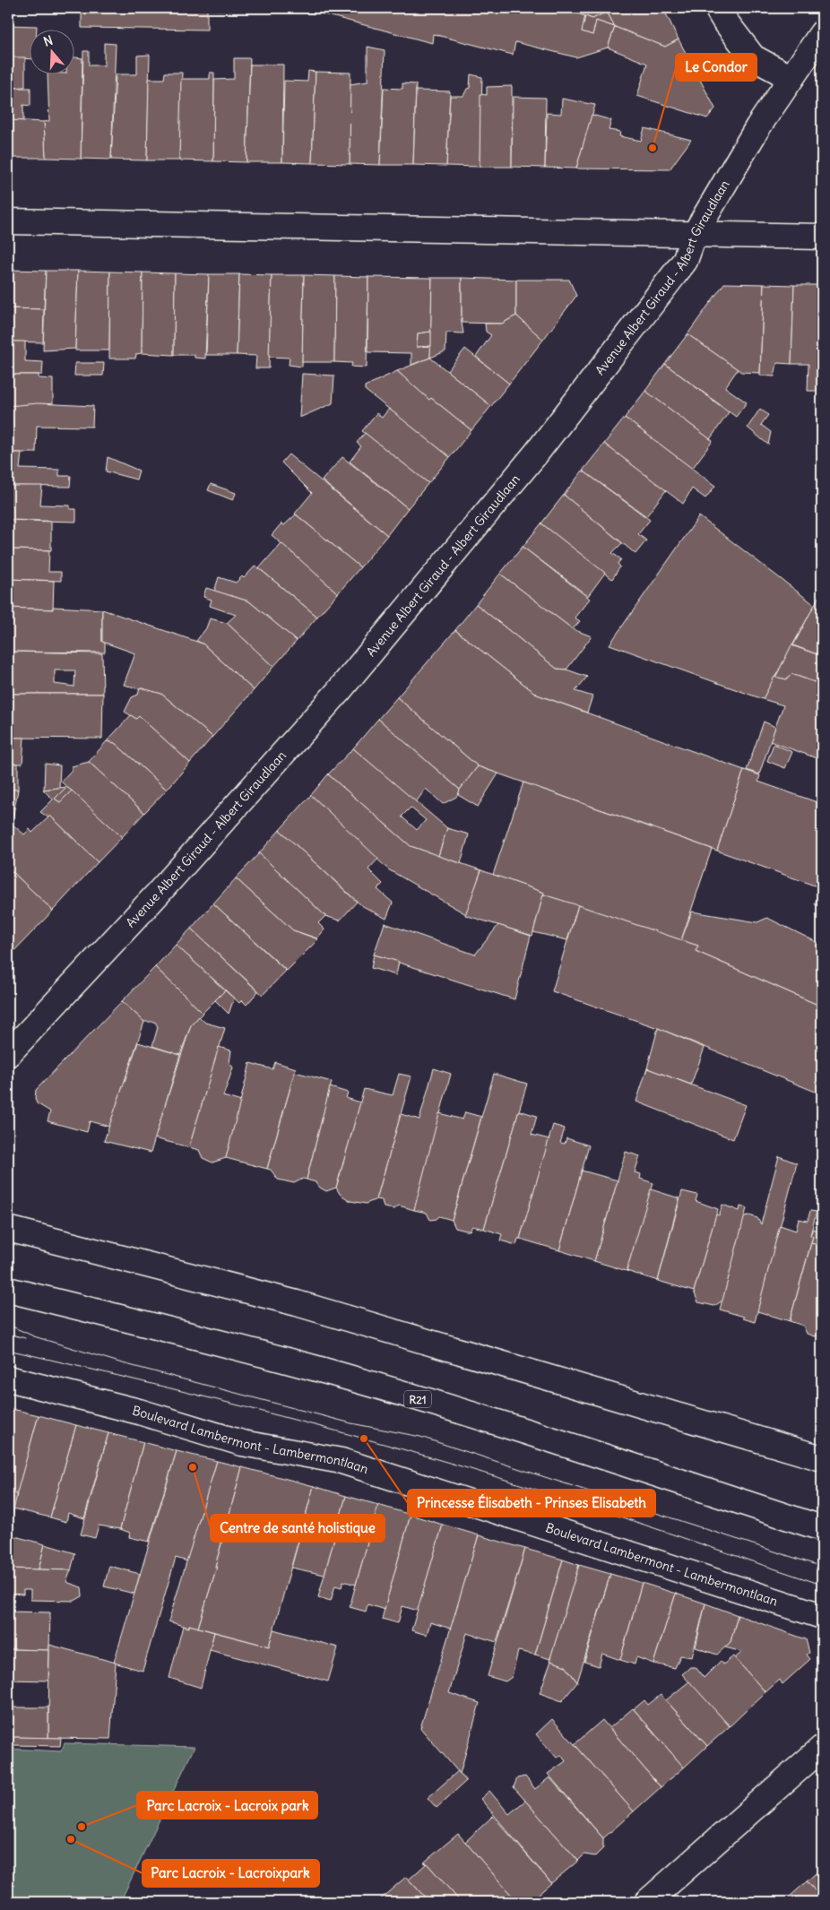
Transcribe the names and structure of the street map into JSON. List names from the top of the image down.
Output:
{
  "streets": {
    "street": ["Avenue Albert Giraud - Albert Giraudlaan", "R21", "Boulevard Lambermont - Lambermontlaan"]
  },
  "places": [
    "Le Condor",
    "Princesse Élisabeth - Prinses Elisabeth",
    "Centre de santé holistique",
    "Parc Lacroix - Lacroix park",
    "Parc Lacroix - Lacroixpark"
  ],
  "north": "top"
}
